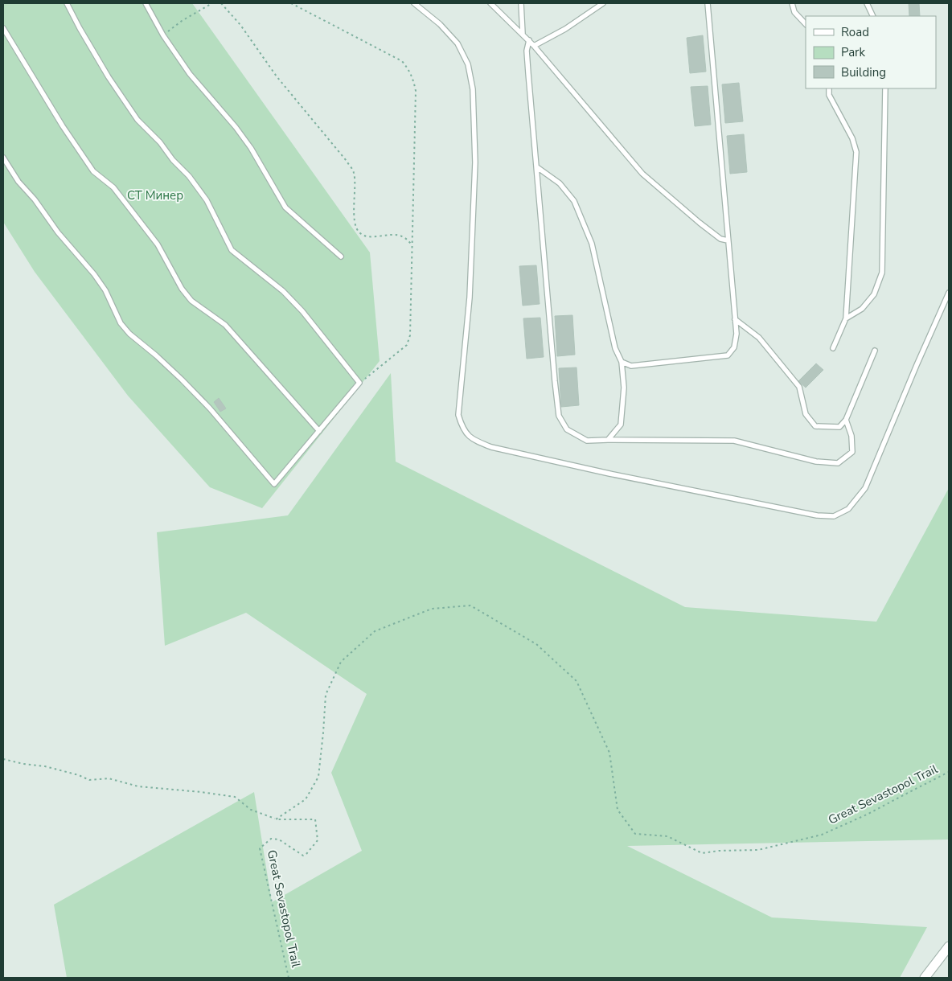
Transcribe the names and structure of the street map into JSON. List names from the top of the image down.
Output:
{
  "streets": {
    "path": ["Great Sevastopol Trail"]
  },
  "parks": ["СТ Минер"],
  "legend": ["Road", "Park", "Building"]
}
